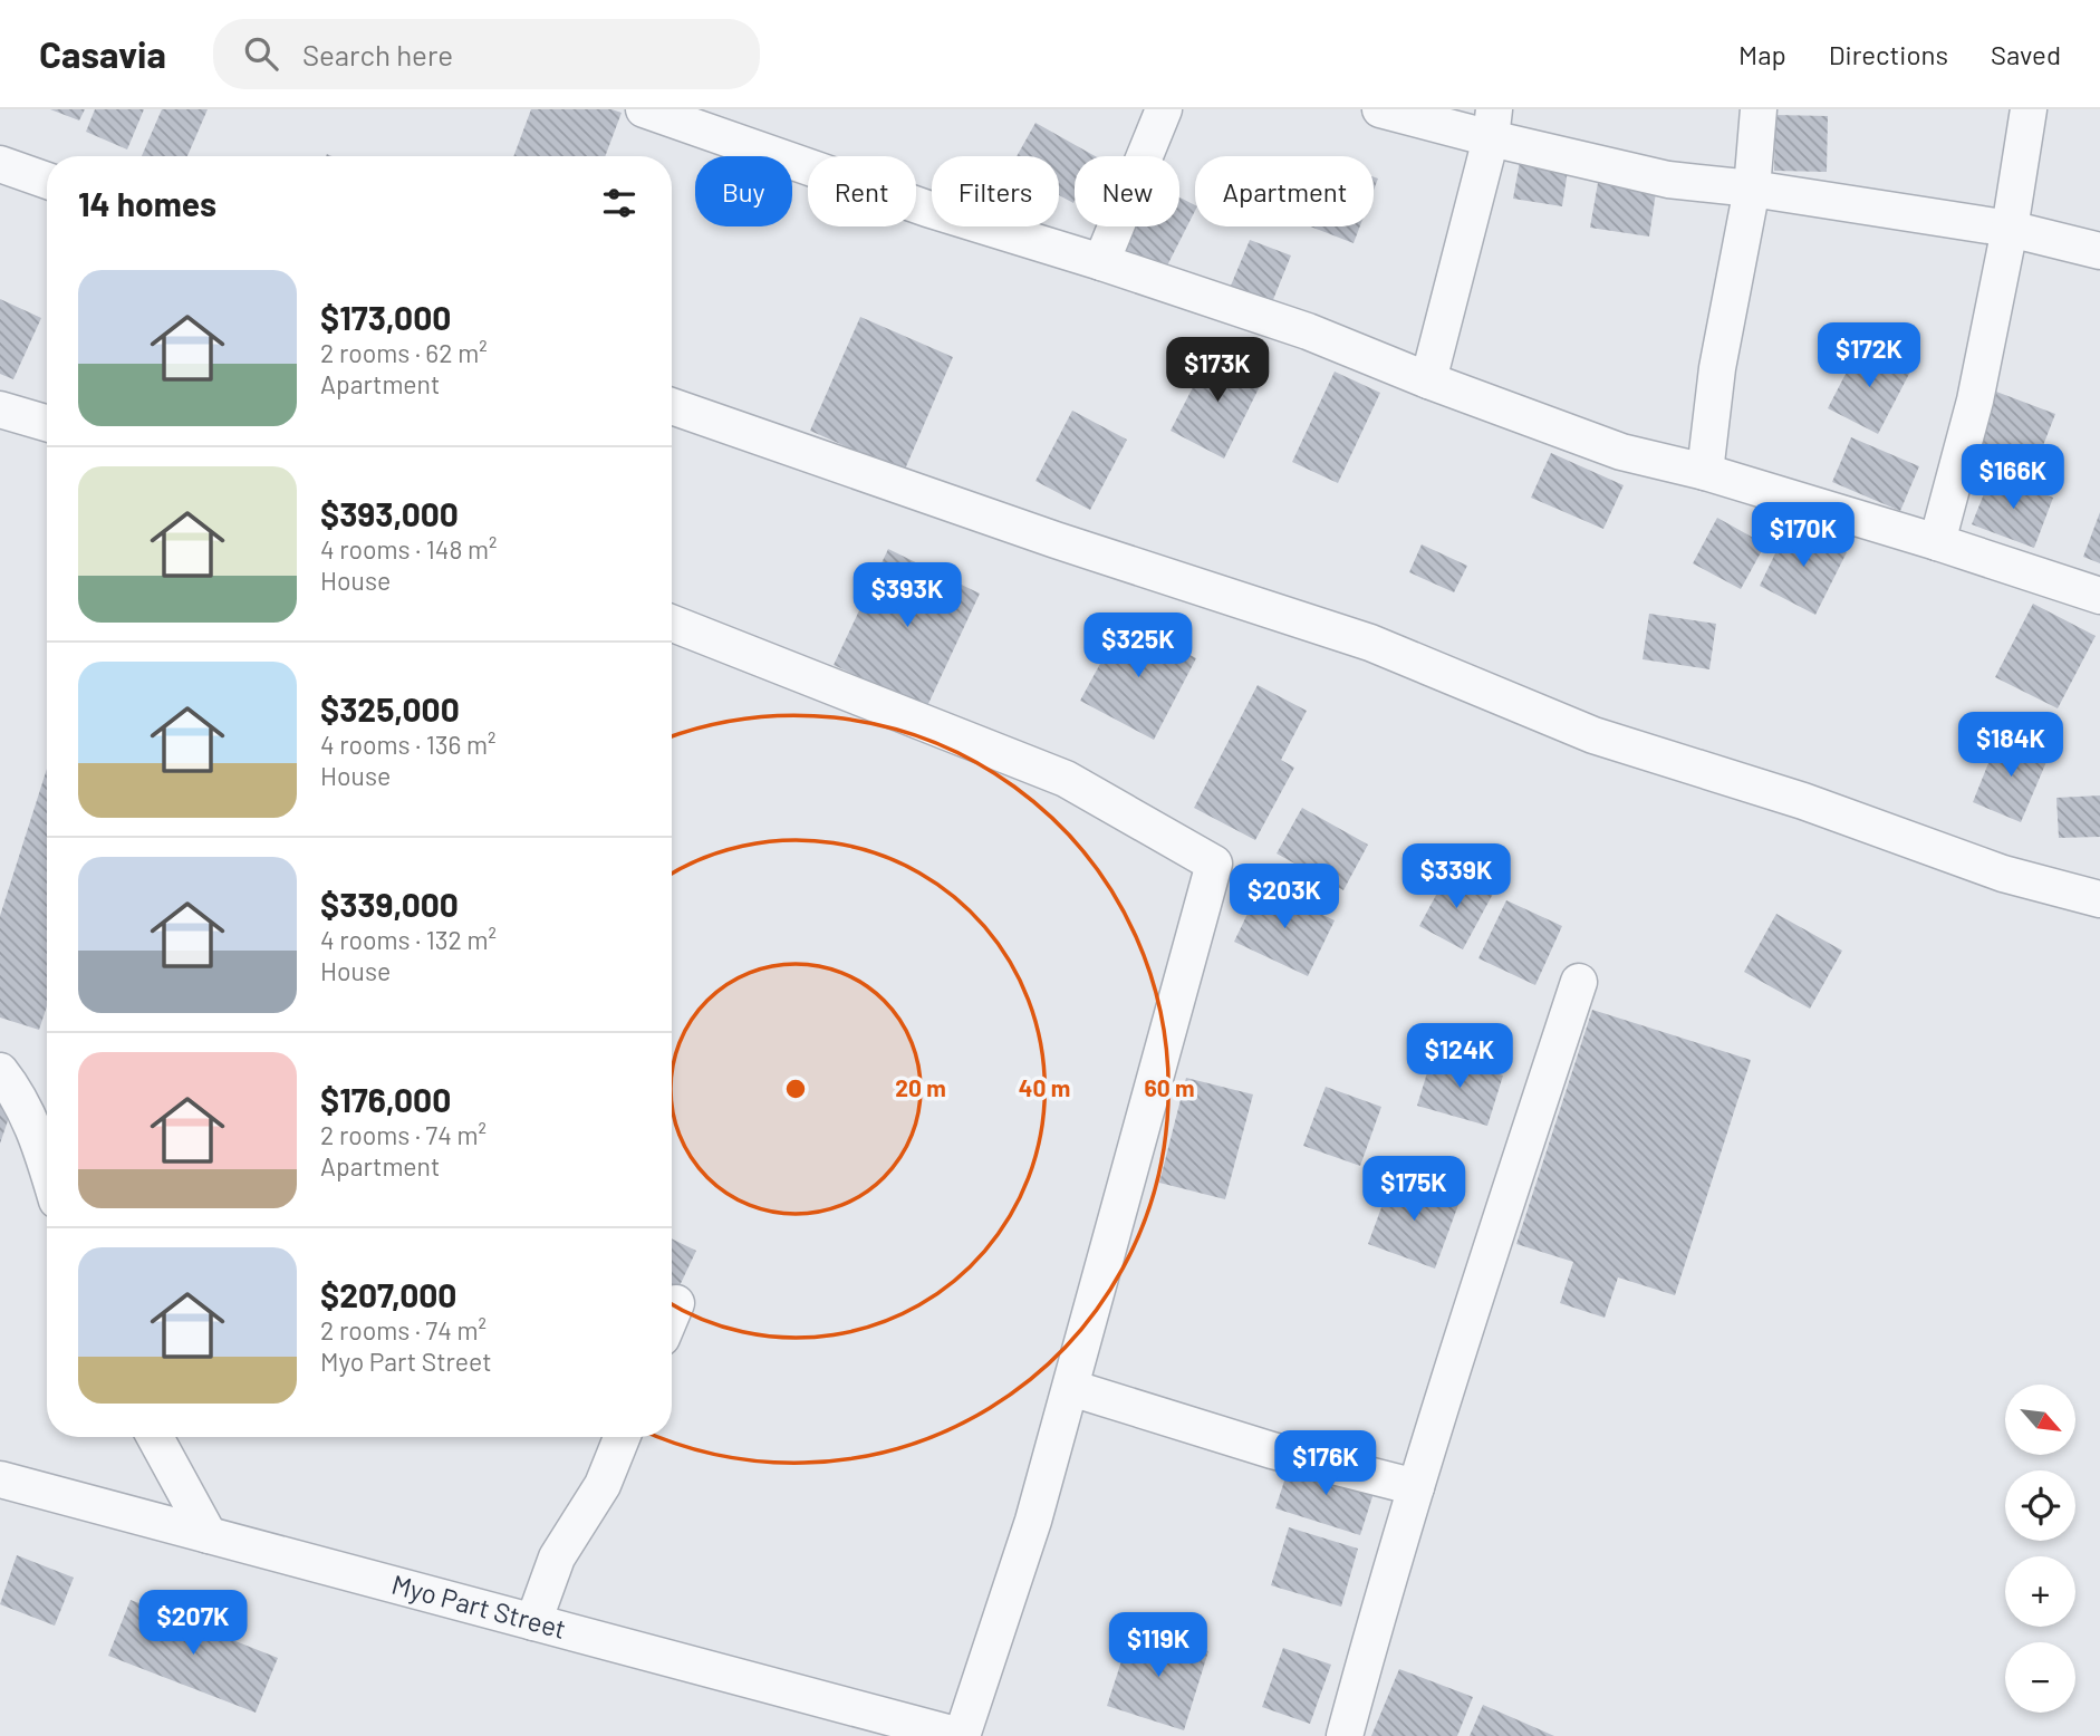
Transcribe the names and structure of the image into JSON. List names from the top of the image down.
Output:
{
  "streets": {
    "street": ["Myo Part Street"]
  },
  "north": "bottom right",
  "page": {
    "header": "Casavia",
    "search": "Search here",
    "nav": ["Map", "Directions", "Saved"],
    "chip": [
      "Buy",
      "Rent",
      "Filters",
      "New",
      "Apartment"
    ],
    "heading": "14 homes",
    "list": [
      {
        "name": "$173,000",
        "note": "2 rooms · 62 m² · Apartment"
      },
      {
        "name": "$393,000",
        "note": "4 rooms · 148 m² · House"
      },
      {
        "name": "$325,000",
        "note": "4 rooms · 136 m² · House"
      },
      {
        "name": "$339,000",
        "note": "4 rooms · 132 m² · House"
      },
      {
        "name": "$176,000",
        "note": "2 rooms · 74 m² · Apartment"
      },
      {
        "name": "$207,000",
        "note": "2 rooms · 74 m² · Myo Part Street"
      }
    ],
    "price": [
      "$172K",
      "$173K",
      "$166K",
      "$170K",
      "$393K",
      "$325K",
      "$184K",
      "$339K",
      "$203K",
      "$124K",
      "$175K",
      "$176K",
      "$207K",
      "$119K"
    ],
    "map_buttons": ["+", "−"]
  },
  "rings": ["20 m", "40 m", "60 m"]
}
